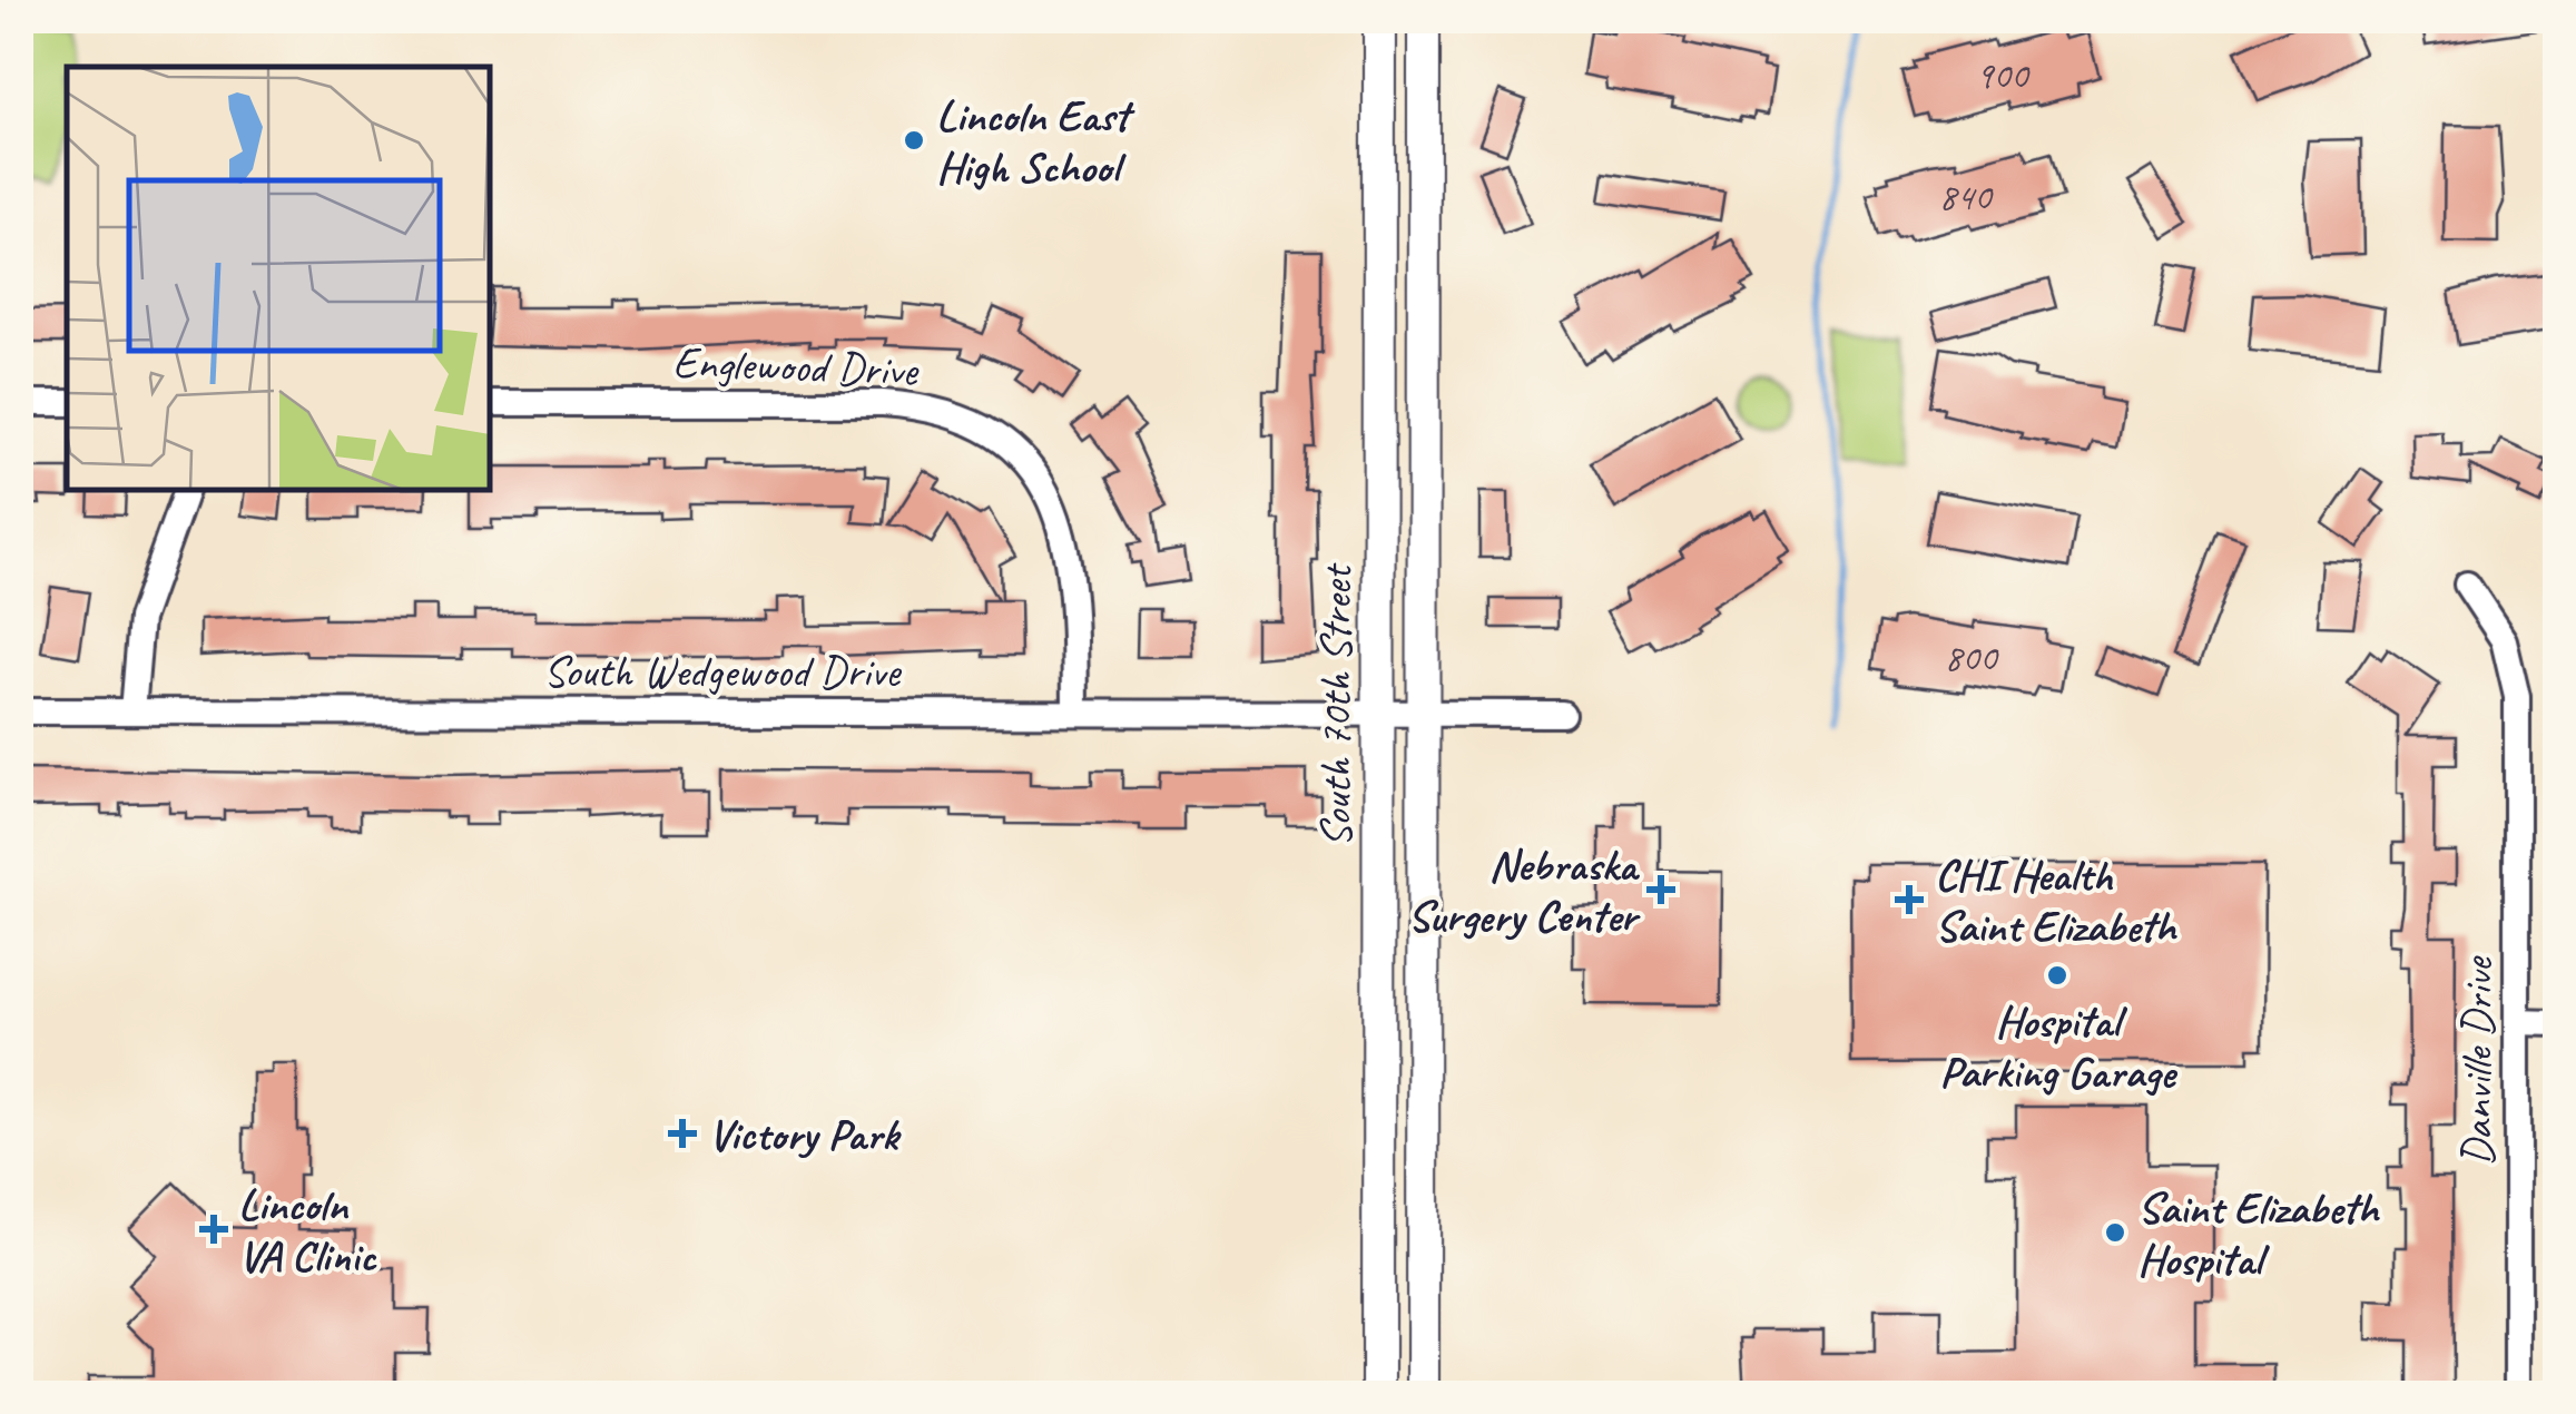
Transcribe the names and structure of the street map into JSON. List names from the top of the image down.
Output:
{
  "streets": {
    "main road": ["South 70th Street"],
    "street": ["Englewood Drive", "South Wedgewood Drive", "Danville Drive"]
  },
  "crossings": [
    ["Englewood Drive", "South Wedgewood Drive"],
    ["South Wedgewood Drive", "South 70th Street"]
  ],
  "places": {
    "other": ["Lincoln East High School", "Hospital Parking Garage", "Saint Elizabeth Hospital"],
    "health": [
      "Nebraska Surgery Center",
      "CHI Health Saint Elizabeth",
      "Victory Park",
      "Lincoln VA Clinic"
    ]
  },
  "house_numbers": ["900", "840", "800"]
}
